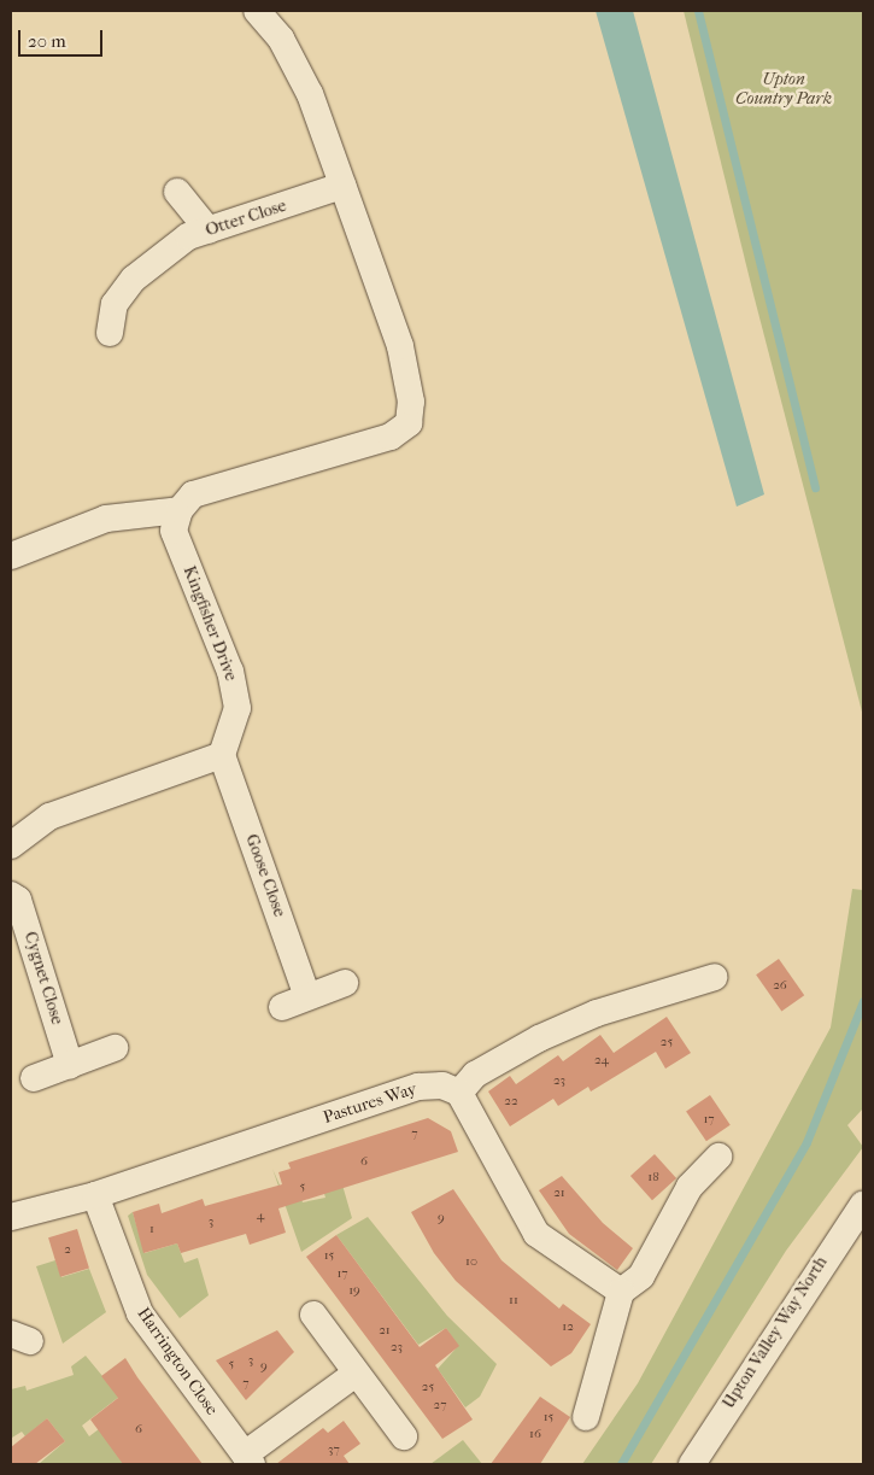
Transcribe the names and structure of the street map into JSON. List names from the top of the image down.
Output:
{
  "streets": {
    "street": [
      "Otter Close",
      "Kingfisher Drive",
      "Goose Close",
      "Cygnet Close",
      "Pastures Way",
      "Upton Valley Way North",
      "Harrington Close"
    ]
  },
  "crossings": [
    ["Kingfisher Drive", "Goose Close"],
    ["Pastures Way", "Harrington Close"]
  ],
  "parks": ["Upton Country Park"],
  "house_numbers": [
    "26",
    "25",
    "24",
    "23",
    "22",
    "17",
    "7",
    "6",
    "18",
    "5",
    "21",
    "4",
    "9",
    "3",
    "1",
    "2",
    "15",
    "10",
    "17",
    "19",
    "11",
    "12",
    "21",
    "23",
    "3",
    "5",
    "9",
    "7",
    "25",
    "27",
    "15",
    "6",
    "16",
    "37"
  ],
  "scale_bar": "20 m"
}
